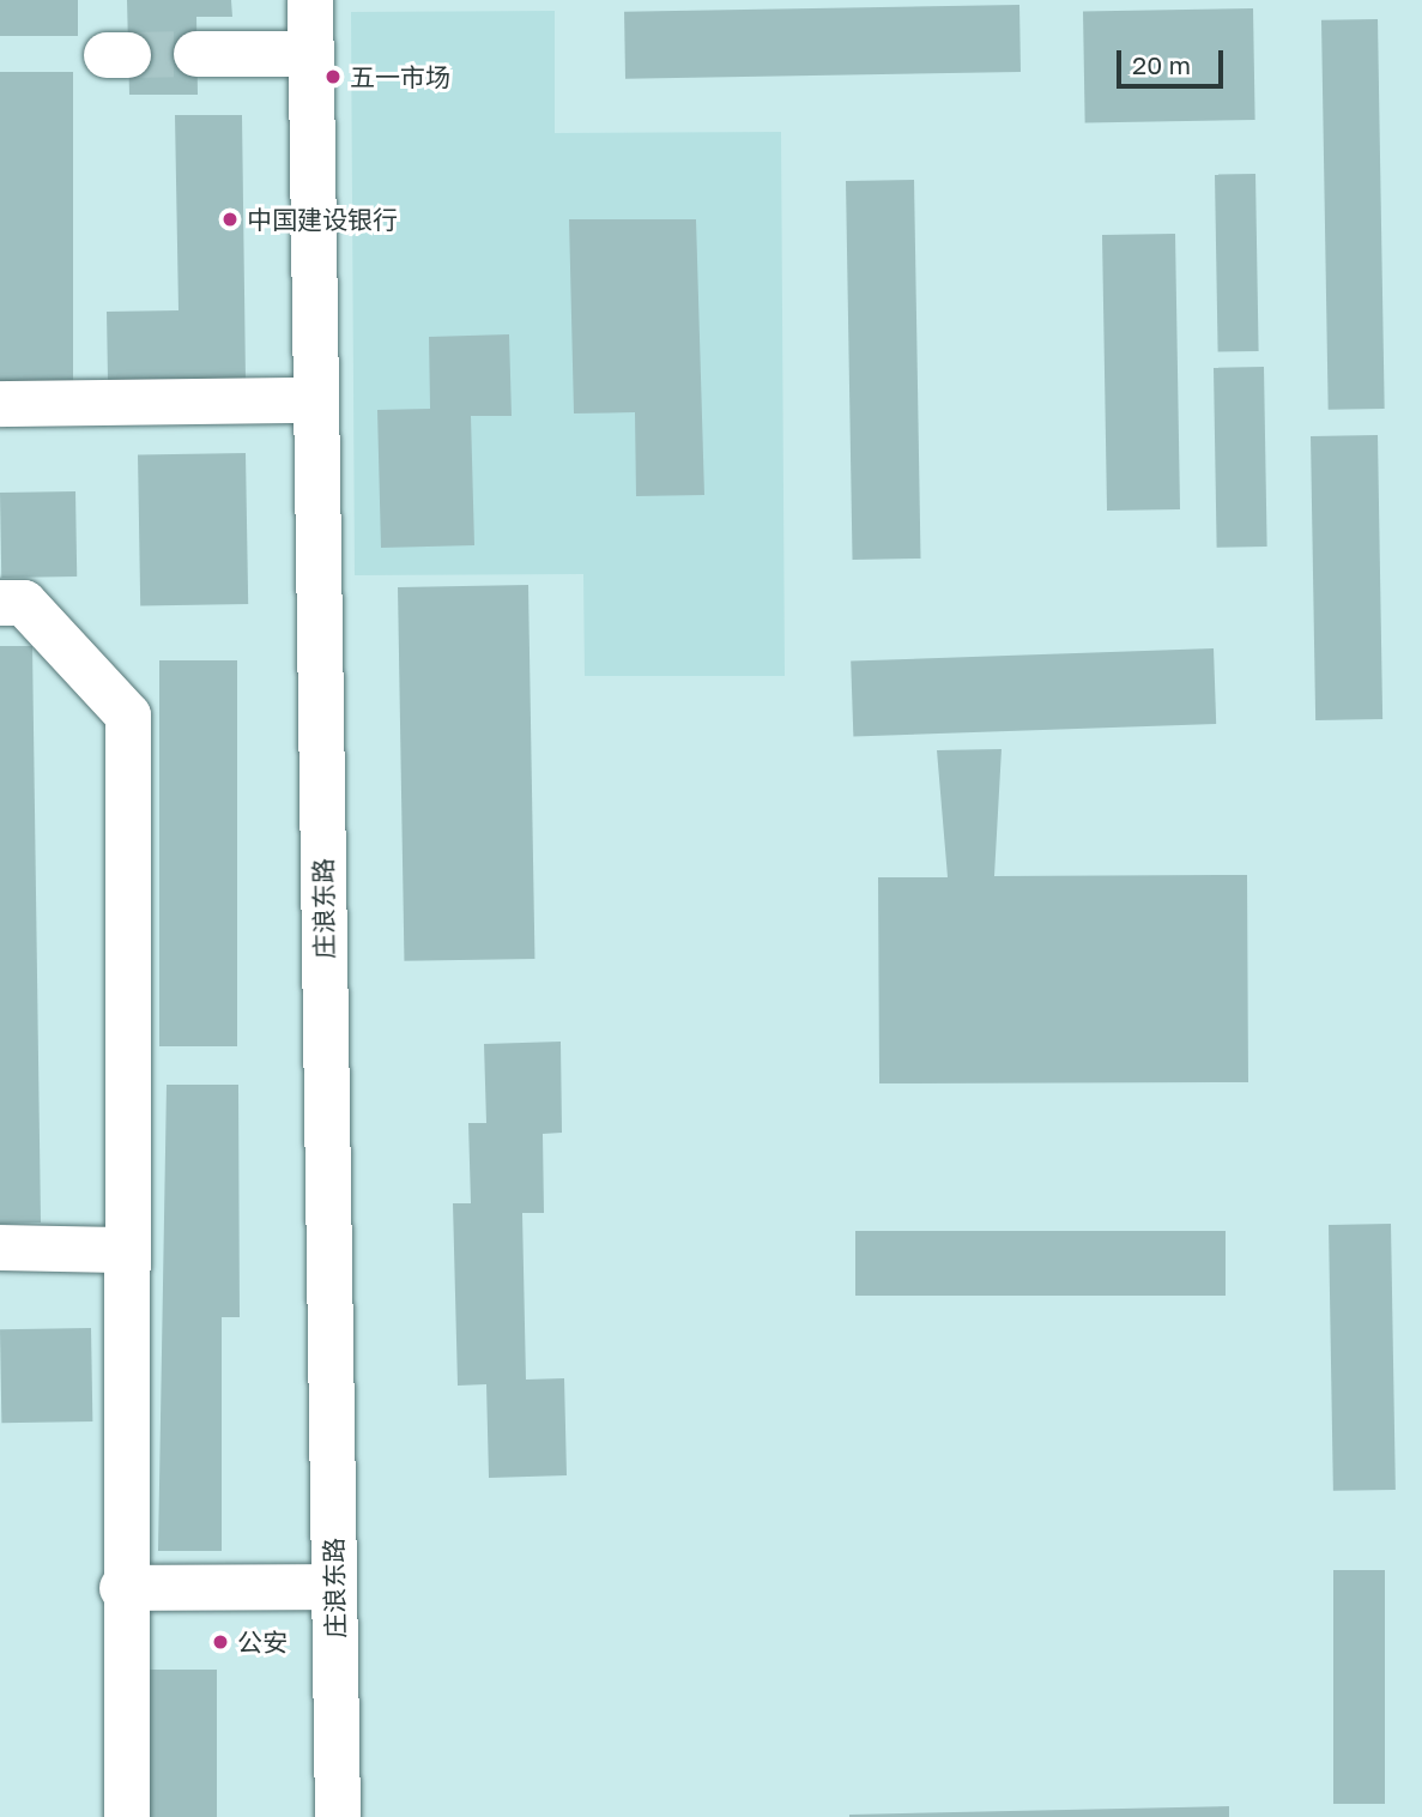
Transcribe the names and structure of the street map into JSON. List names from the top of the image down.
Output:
{
  "streets": {
    "street": ["庄浪东路"]
  },
  "places": ["五一市场", "中国建设银行", "公安"],
  "scale_bar": "20 m"
}
